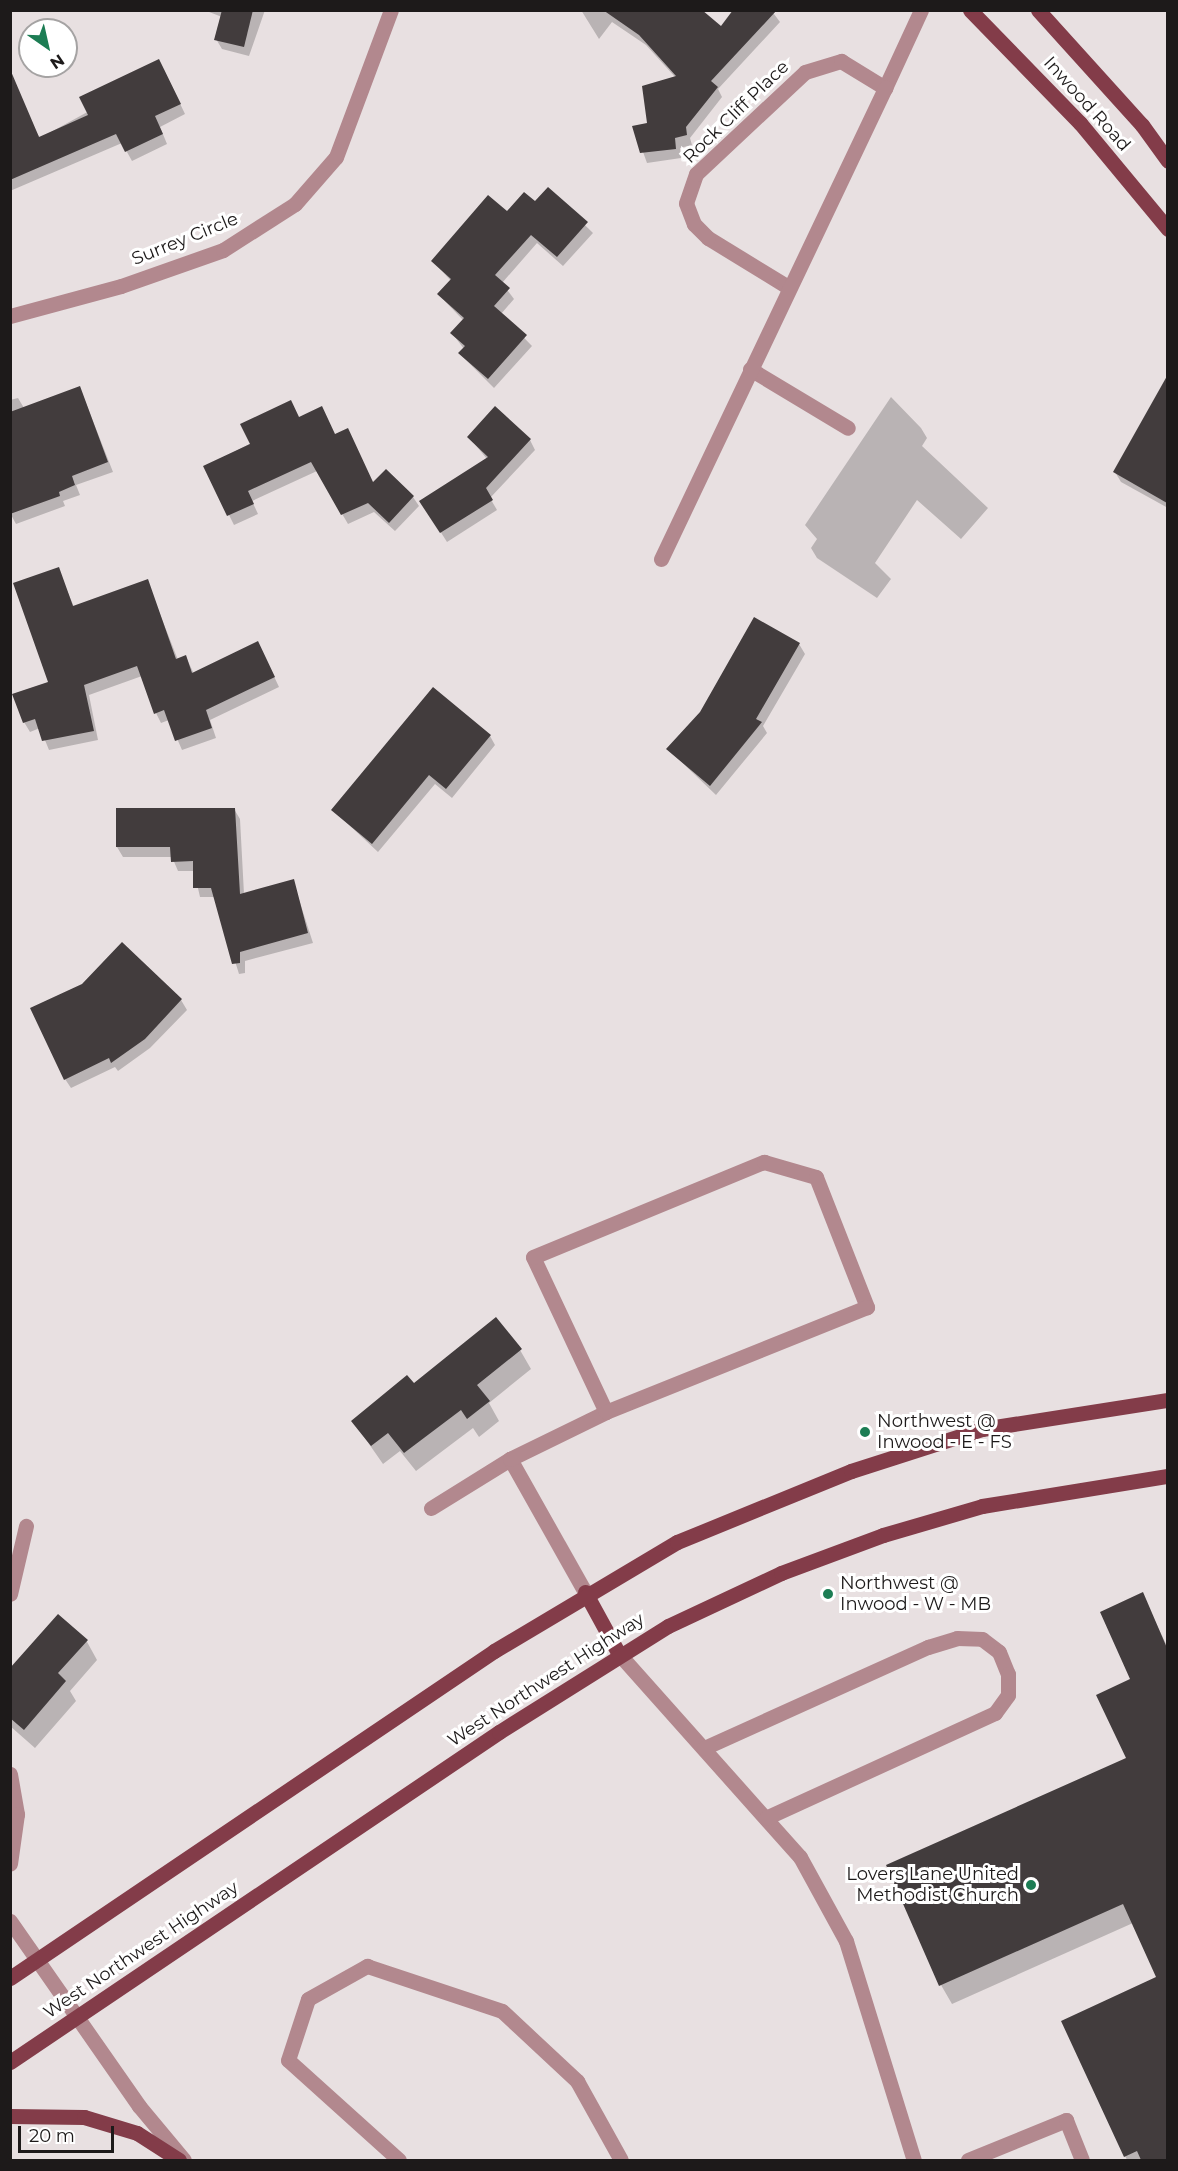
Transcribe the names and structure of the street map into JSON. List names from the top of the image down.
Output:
{
  "streets": {
    "main road": ["Inwood Road", "West Northwest Highway"],
    "street": ["Rock Cliff Place", "Surrey Circle"]
  },
  "places": ["Northwest @ Inwood - E - FS", "Northwest @ Inwood - W - MB", "Lovers Lane United Methodist Church"],
  "scale_bar": "20 m",
  "north": "bottom right"
}
